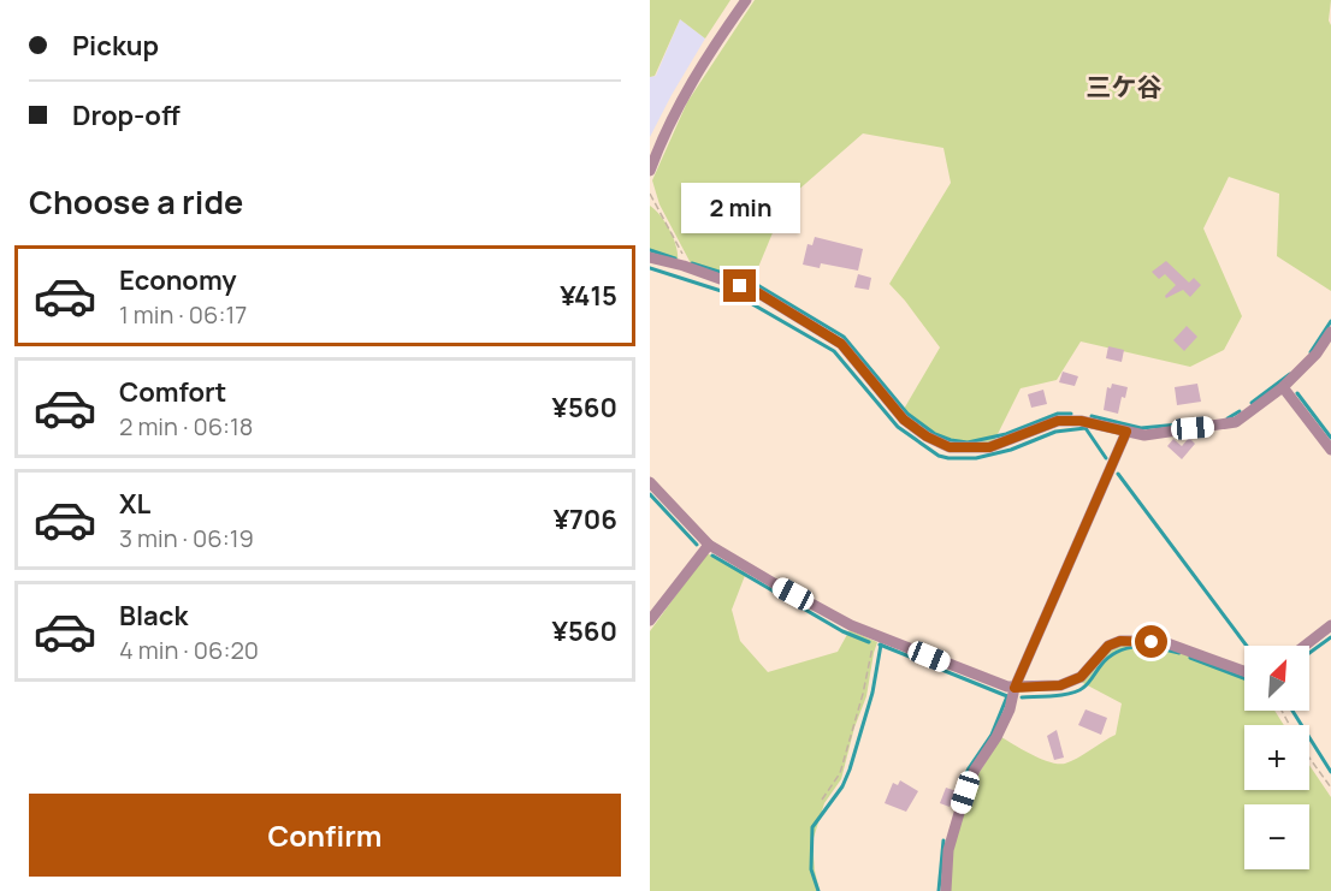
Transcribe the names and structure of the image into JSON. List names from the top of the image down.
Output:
{
  "districts": ["三ケ谷"],
  "north": "top right",
  "page": {
    "banner": ["Pickup", "Drop-off"],
    "heading": "Choose a ride",
    "bubble": "2 min",
    "list": [
      {
        "name": "Economy",
        "note": "1 min · 06:17",
        "value": "¥415"
      },
      {
        "name": "Comfort",
        "note": "2 min · 06:18",
        "value": "¥560"
      },
      {
        "name": "XL",
        "note": "3 min · 06:19",
        "value": "¥706"
      },
      {
        "name": "Black",
        "note": "4 min · 06:20",
        "value": "¥560"
      }
    ],
    "map_buttons": ["+", "−"],
    "buttons": "Confirm"
  }
}
